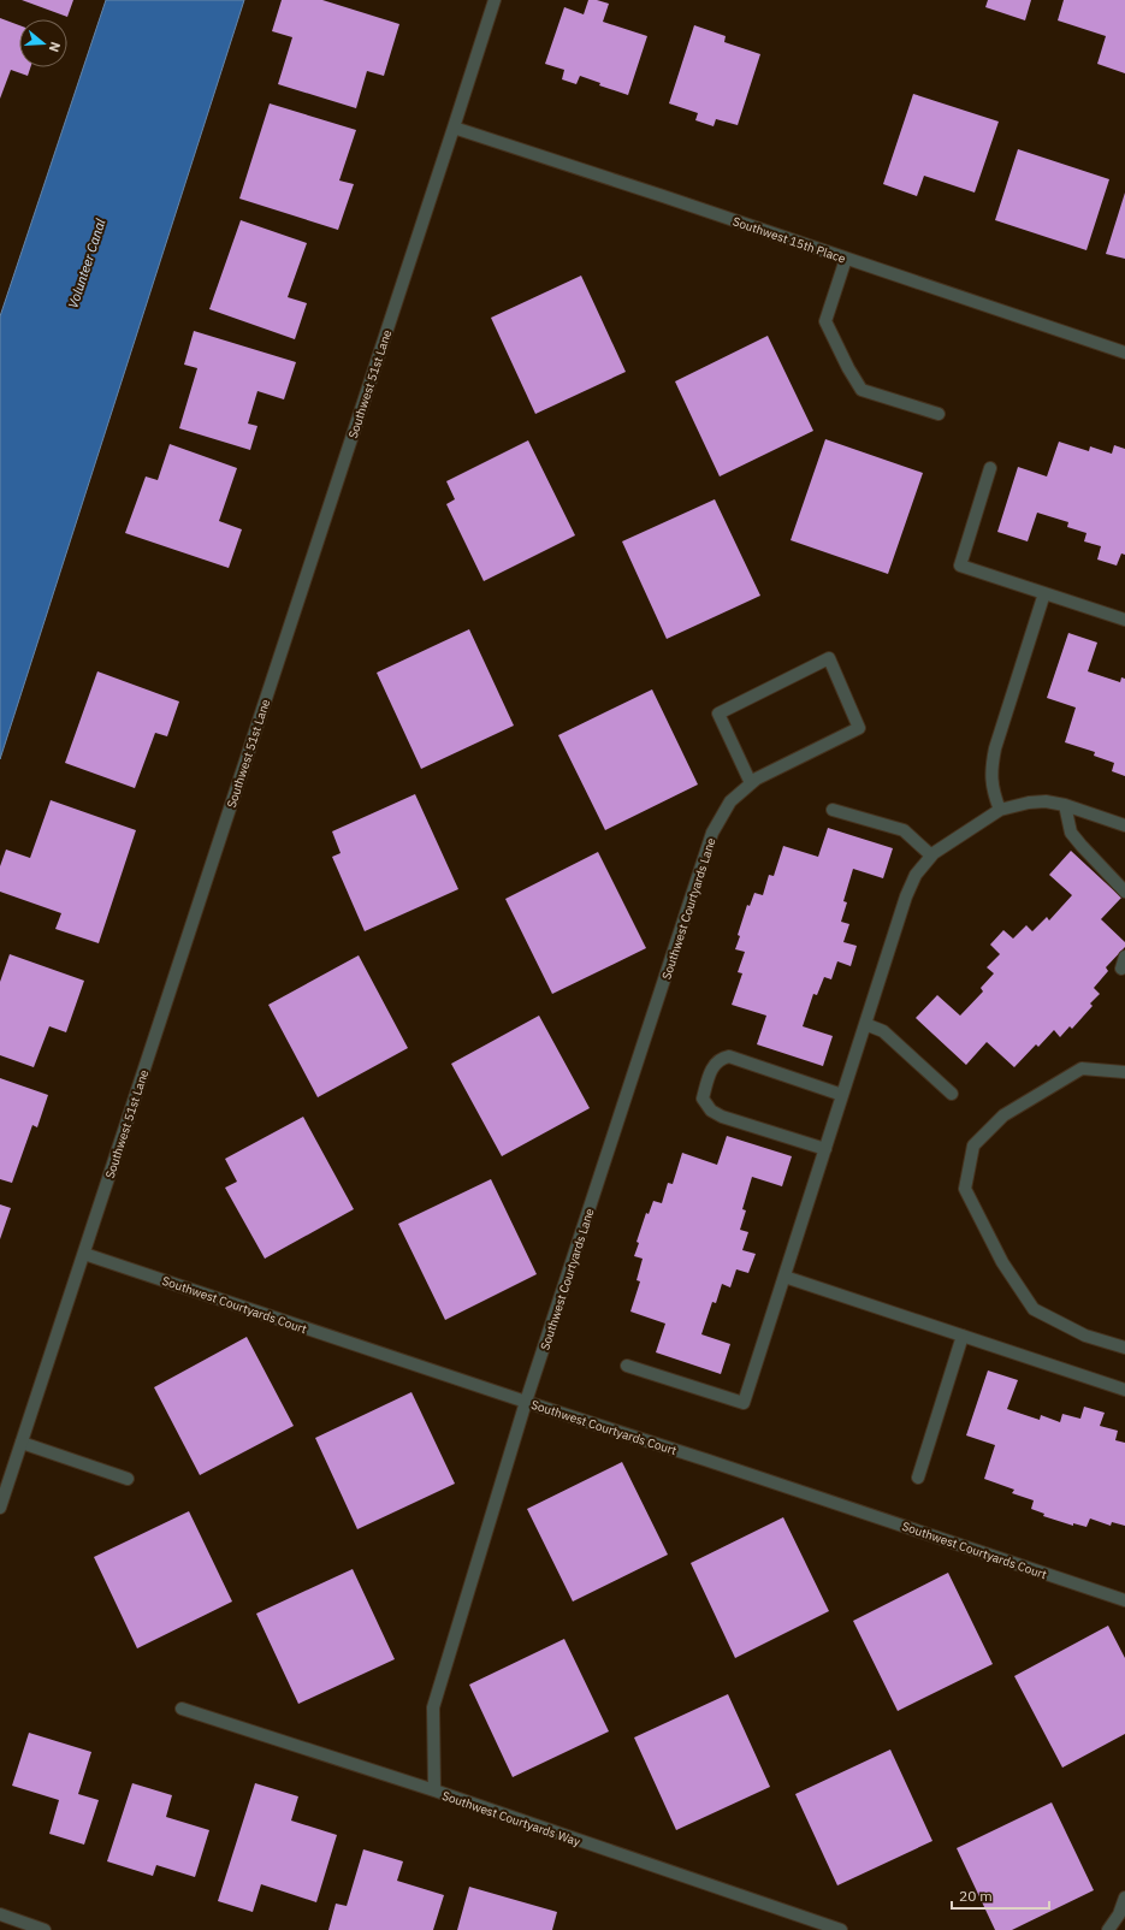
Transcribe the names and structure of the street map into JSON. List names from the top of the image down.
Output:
{
  "streets": {
    "street": [
      "Southwest 15th Place",
      "Southwest 51st Lane",
      "Southwest Courtyards Lane",
      "Southwest Courtyards Court",
      "Southwest Courtyards Way"
    ]
  },
  "crossings": [
    ["Southwest 15th Place", "Southwest 51st Lane"],
    ["Southwest 51st Lane", "Southwest Courtyards Court"],
    ["Southwest Courtyards Lane", "Southwest Courtyards Court"],
    ["Southwest Courtyards Lane", "Southwest Courtyards Way"]
  ],
  "water": ["Volunteer Canal"],
  "scale_bar": "20 m",
  "north": "right"
}
